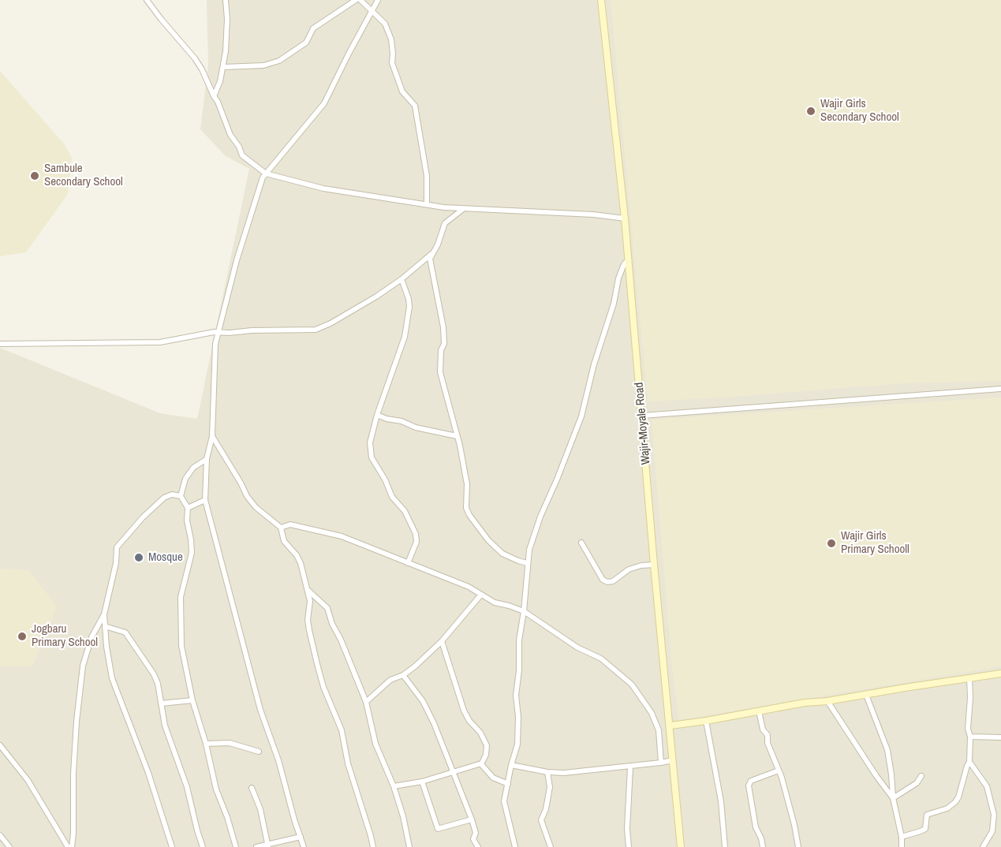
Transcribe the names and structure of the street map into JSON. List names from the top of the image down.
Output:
{
  "streets": {
    "main road": ["Wajir-Moyale Road"]
  },
  "places": [
    "Wajir Girls Secondary School",
    "Sambule Secondary School",
    "Wajir Girls Primary Schooll",
    "Mosque",
    "Jogbaru Primary School"
  ]
}
